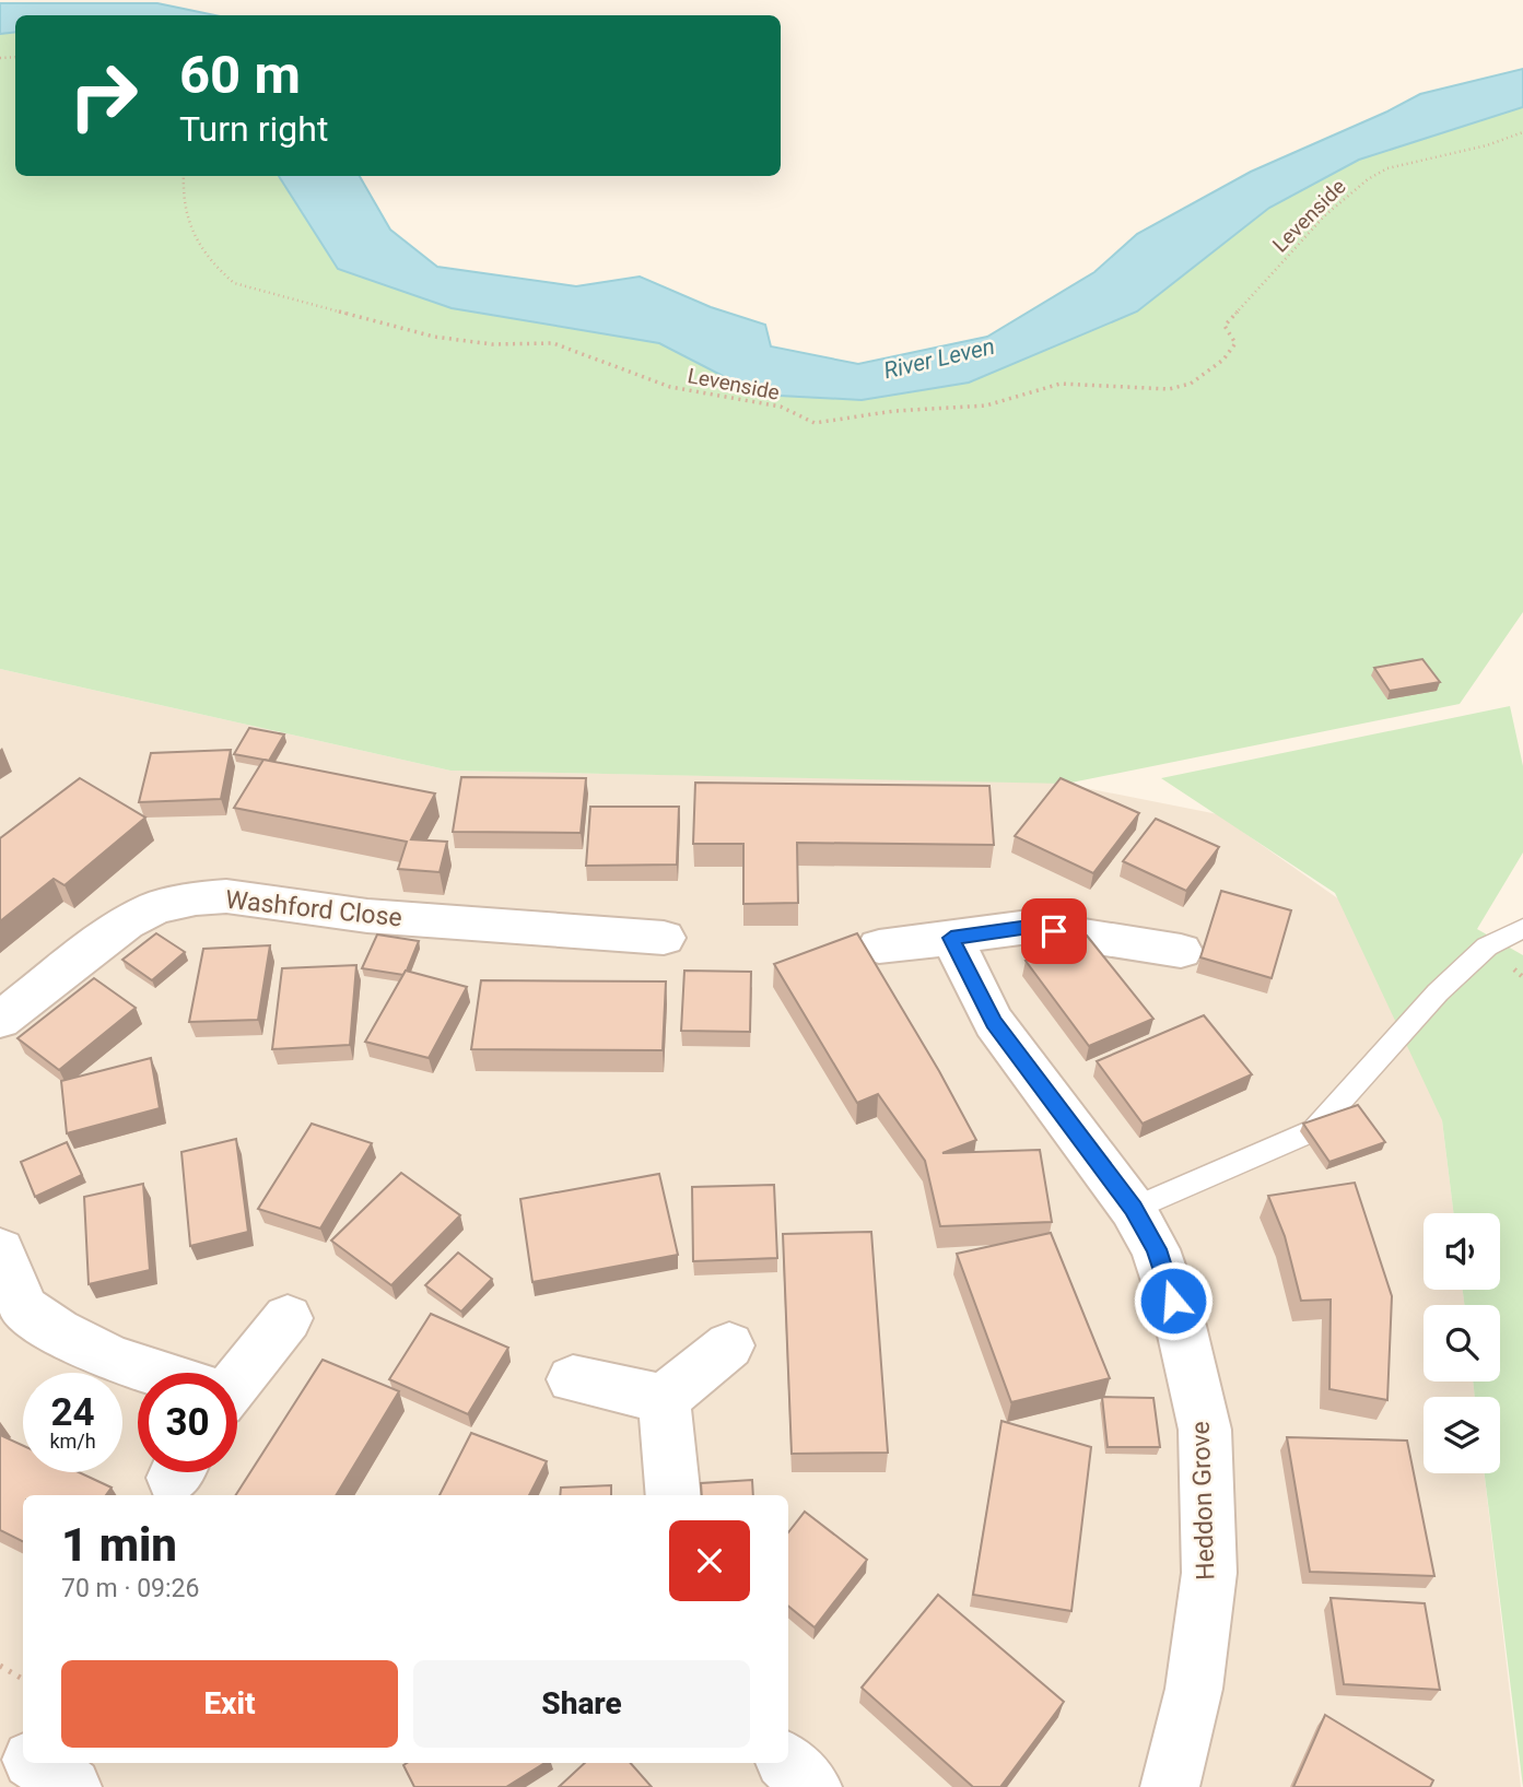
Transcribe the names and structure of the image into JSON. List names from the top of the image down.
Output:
{
  "streets": {
    "street": ["Washford Close", "Heddon Grove"],
    "path": ["Levenside"]
  },
  "water": ["River Leven"],
  "page": {
    "turn": ["60 m", "Turn right"],
    "speed": "24 km/h",
    "limit": "30",
    "heading": ["1 min", "70 m · 09:26"],
    "buttons": ["Exit", "Share"]
  }
}
